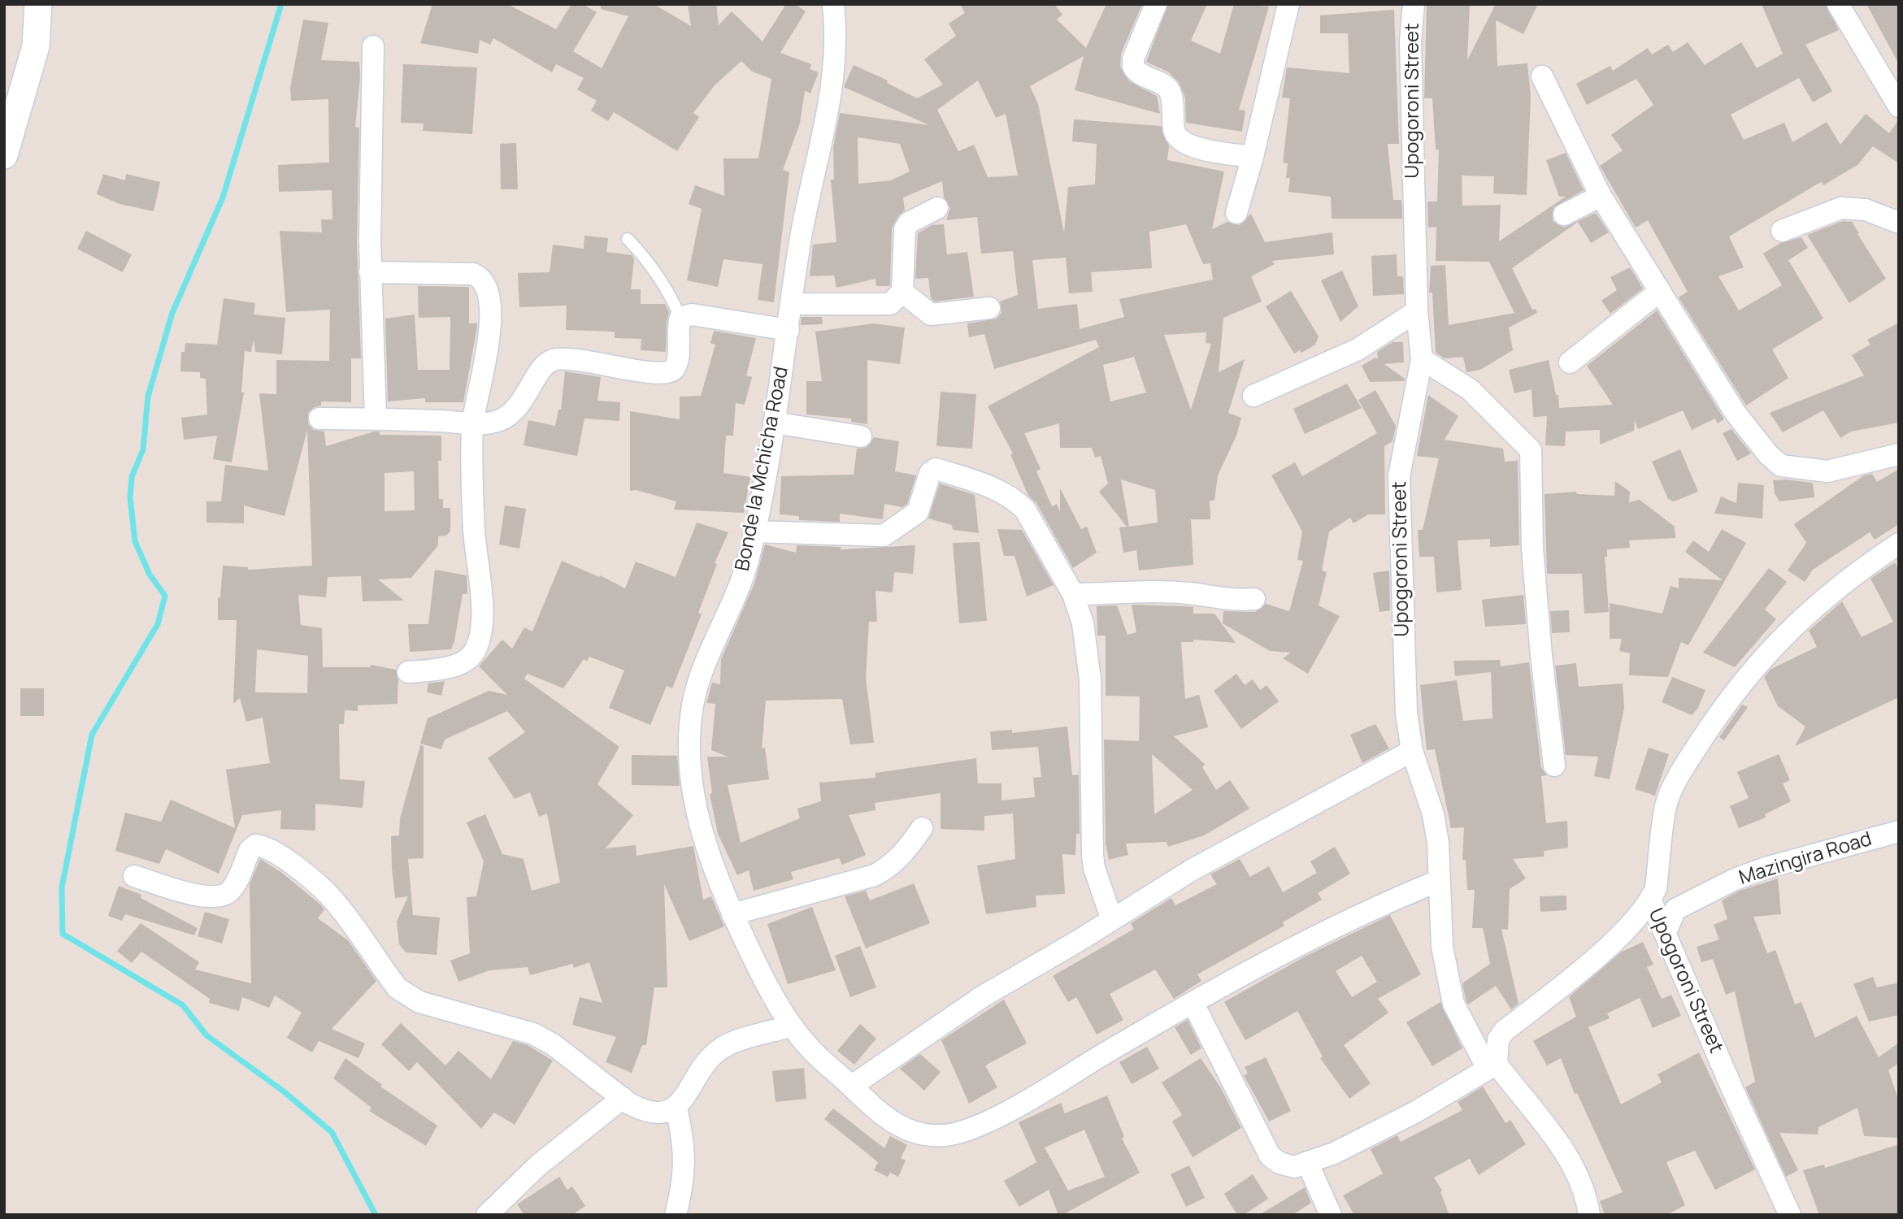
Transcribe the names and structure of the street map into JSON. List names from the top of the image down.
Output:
{
  "streets": {
    "street": ["Upogoroni Street", "Bonde la Mchicha Road", "Mazingira Road"]
  },
  "crossings": [
    ["Upogoroni Street", "Bonde la Mchicha Road"],
    ["Upogoroni Street", "Mazingira Road"]
  ]
}
